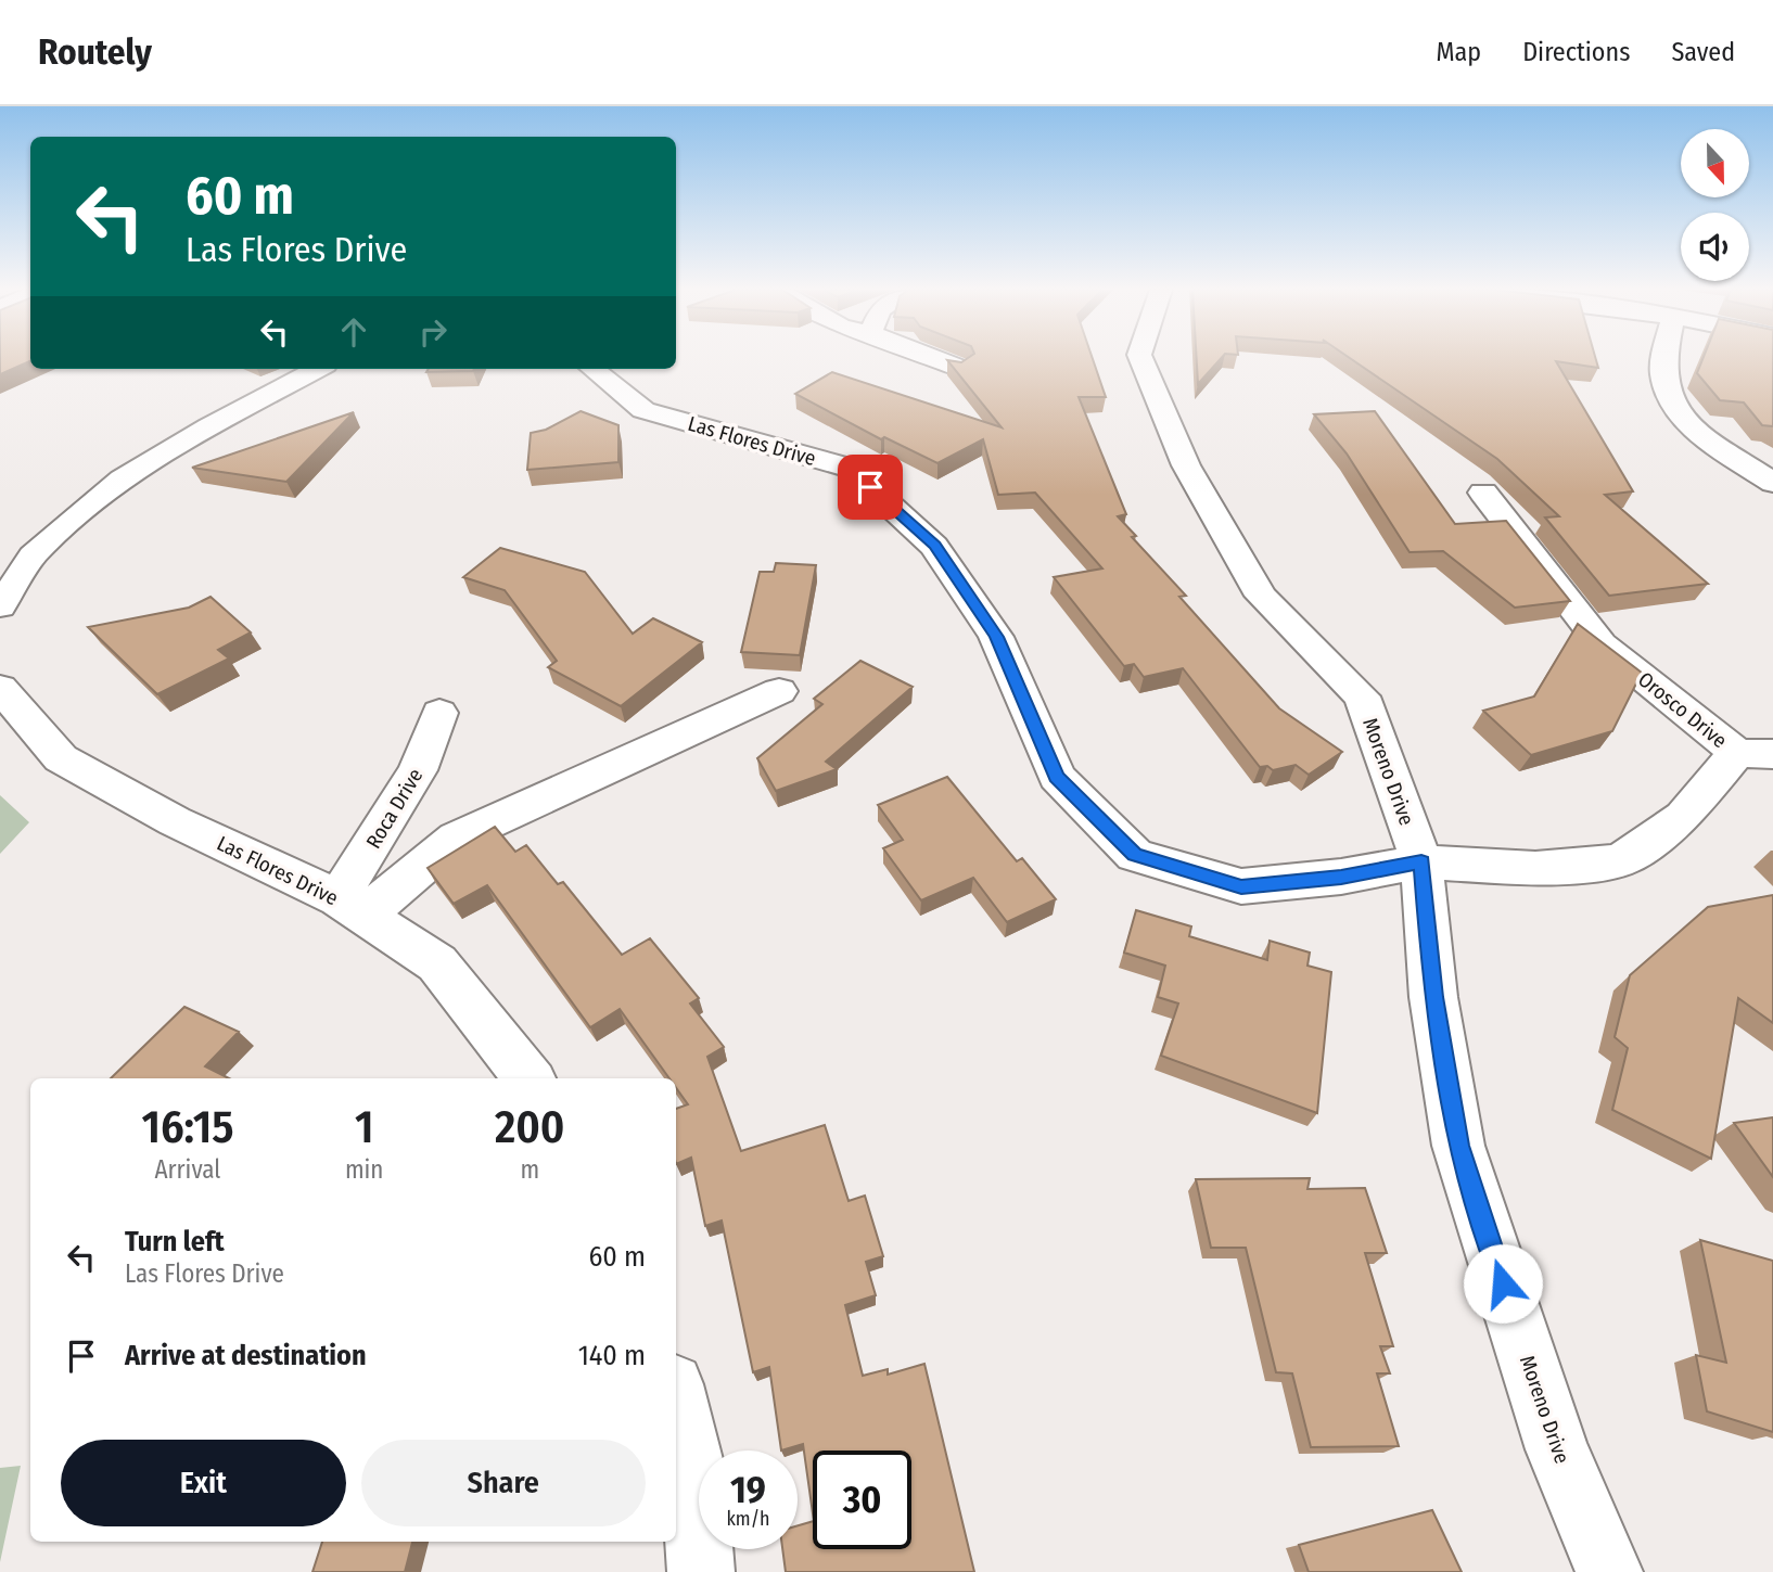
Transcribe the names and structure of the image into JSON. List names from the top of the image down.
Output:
{
  "streets": {
    "street": [
      "Las Flores Drive",
      "Orosco Drive",
      "Moreno Drive",
      "Roca Drive"
    ]
  },
  "crossings": [
    ["Las Flores Drive", "Orosco Drive"],
    ["Las Flores Drive", "Moreno Drive"],
    ["Las Flores Drive", "Roca Drive"]
  ],
  "north": "bottom",
  "page": {
    "header": "Routely",
    "nav": ["Map", "Directions", "Saved"],
    "turn": ["60 m", "Las Flores Drive"],
    "eta": [
      "16:15",
      "Arrival",
      "1",
      "min",
      "200",
      "m"
    ],
    "list": [
      {
        "name": "Turn left",
        "note": "Las Flores Drive",
        "value": "60 m"
      },
      {
        "name": "Arrive at destination",
        "value": "140 m"
      }
    ],
    "buttons": ["Exit", "Share"],
    "speed": "19 km/h",
    "limit": "30"
  }
}
